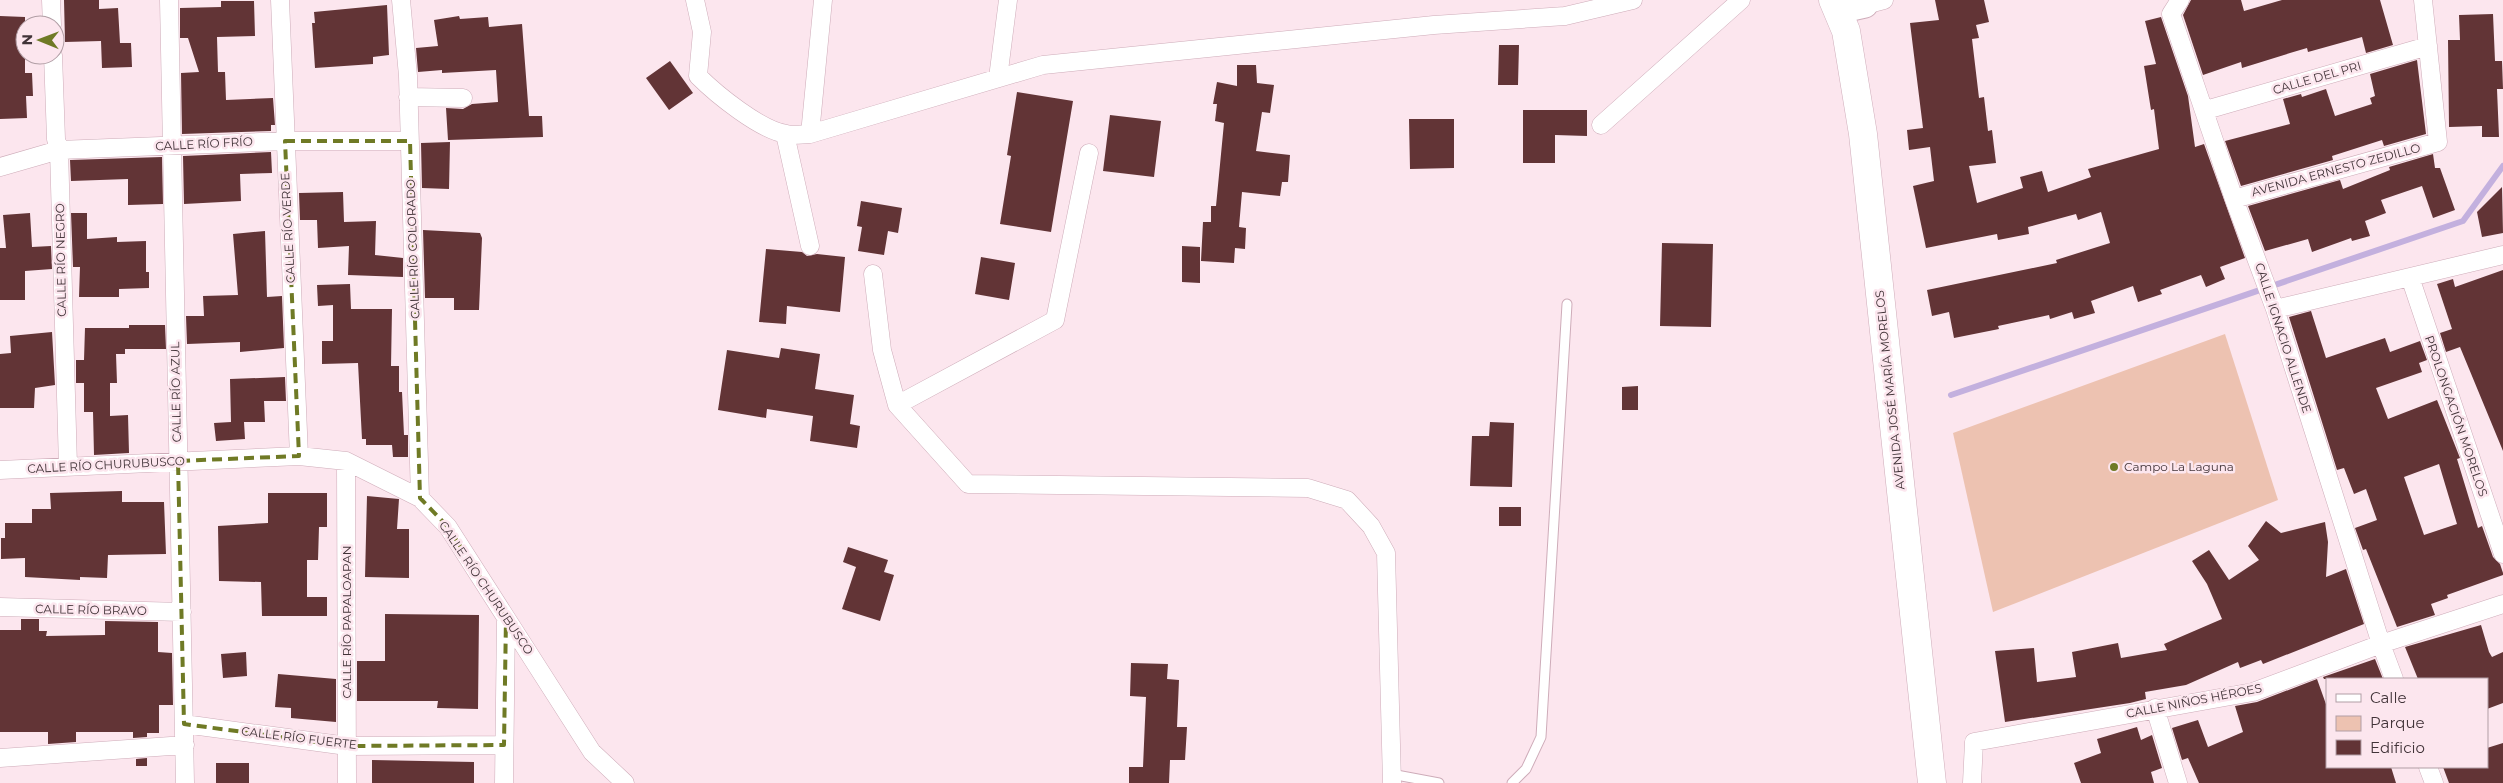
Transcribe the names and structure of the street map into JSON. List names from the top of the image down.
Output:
{
  "streets": {
    "main road": ["AVENIDA JOSÉ MARÍA MORELOS"],
    "street": [
      "CALLE DEL PRI",
      "CALLE RÍO FRÍO",
      "AVENIDA ERNESTO ZEDILLO",
      "CALLE RÍO VERDE",
      "CALLE RÍO COLORADO",
      "CALLE RÍO NEGRO",
      "CALLE IGNACIO ALLENDE",
      "CALLE RÍO AZUL",
      "PROLONGACIÓN MORELOS",
      "CALLE RÍO CHURUBUSCO",
      "CALLE RÍO BRAVO",
      "CALLE RÍO PAPALOAPAN",
      "CALLE NIÑOS HÉROES",
      "CALLE RÍO FUERTE"
    ]
  },
  "crossings": [
    ["CALLE DEL PRI", "AVENIDA ERNESTO ZEDILLO"],
    ["CALLE DEL PRI", "CALLE IGNACIO ALLENDE"],
    ["CALLE RÍO FRÍO", "CALLE RÍO VERDE"],
    ["CALLE RÍO FRÍO", "CALLE RÍO COLORADO"],
    ["CALLE RÍO FRÍO", "CALLE RÍO NEGRO"],
    ["CALLE RÍO FRÍO", "CALLE RÍO AZUL"],
    ["AVENIDA ERNESTO ZEDILLO", "CALLE IGNACIO ALLENDE"],
    ["CALLE RÍO VERDE", "CALLE RÍO CHURUBUSCO"],
    ["CALLE RÍO COLORADO", "CALLE RÍO CHURUBUSCO"],
    ["CALLE RÍO NEGRO", "CALLE RÍO CHURUBUSCO"],
    ["CALLE IGNACIO ALLENDE", "CALLE NIÑOS HÉROES"],
    ["CALLE RÍO AZUL", "CALLE RÍO CHURUBUSCO"],
    ["CALLE RÍO AZUL", "CALLE RÍO BRAVO"],
    ["CALLE RÍO AZUL", "CALLE RÍO FUERTE"],
    ["CALLE RÍO CHURUBUSCO", "CALLE RÍO PAPALOAPAN"],
    ["CALLE RÍO PAPALOAPAN", "CALLE RÍO FUERTE"]
  ],
  "places": ["Campo La Laguna"],
  "legend": ["Calle", "Parque", "Edificio"],
  "north": "left"
}
